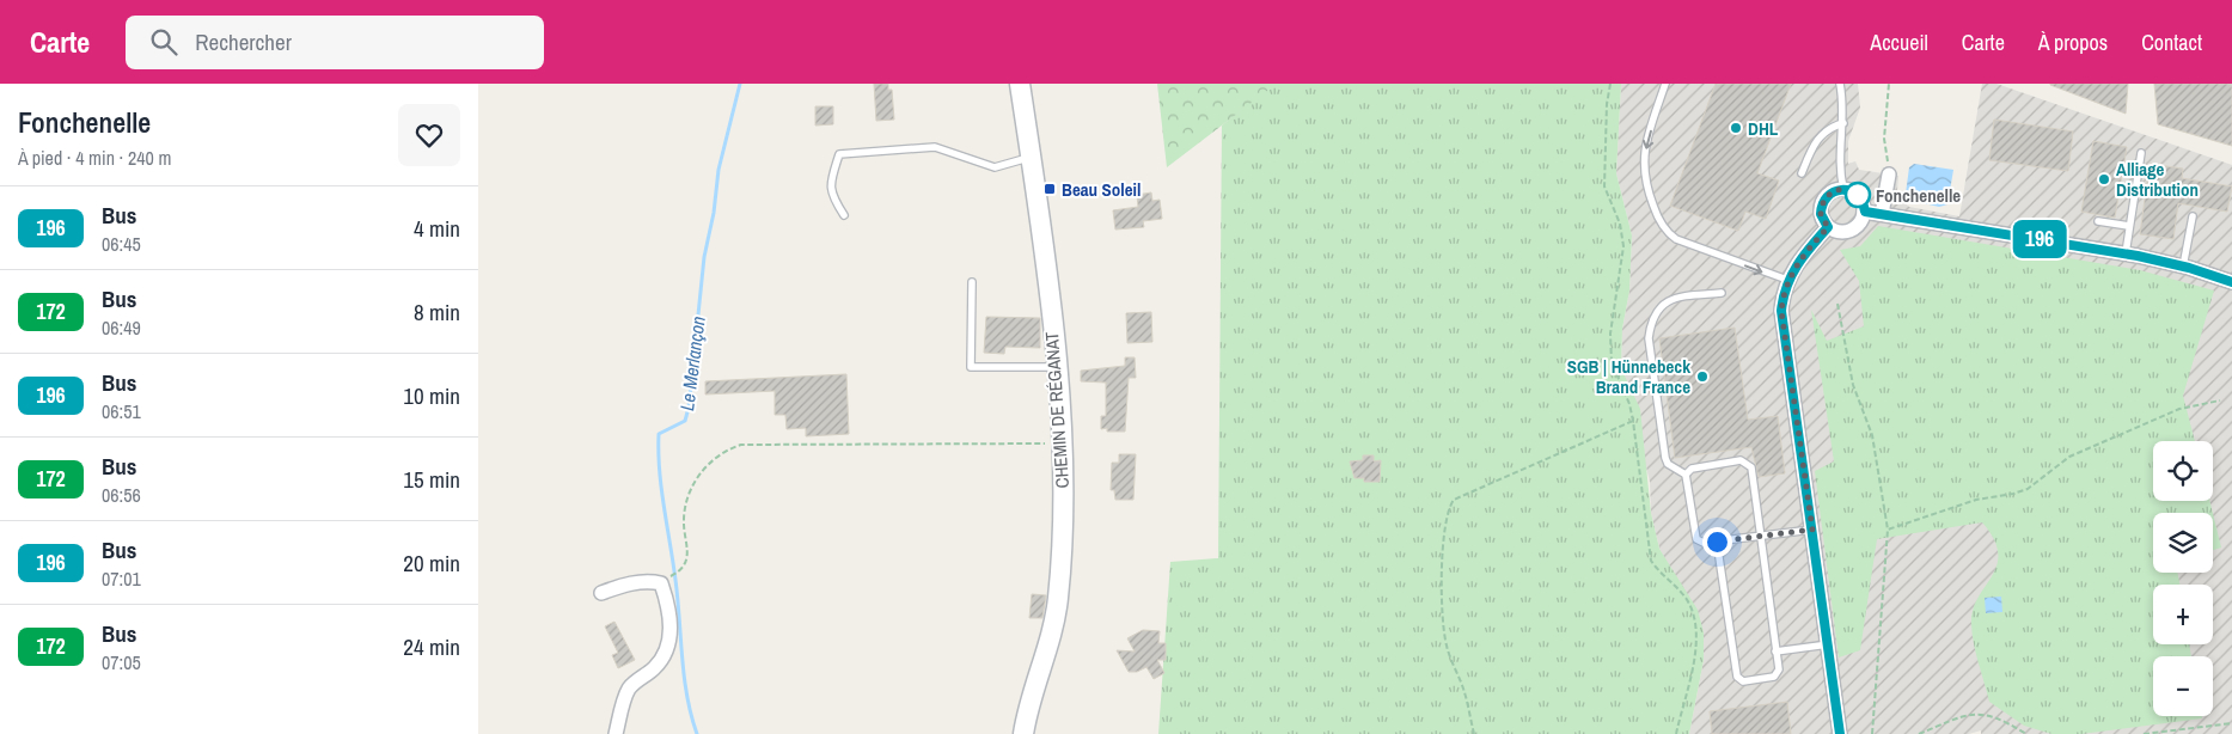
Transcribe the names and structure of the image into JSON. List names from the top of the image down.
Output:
{
  "streets": {
    "street": ["CHEMIN DE RÉGANAT"]
  },
  "water": ["Le Merlançon"],
  "places": {
    "other": [
      "DHL",
      "Alliage Distribution",
      "Fonchenelle",
      "SGB | Hünnebeck Brand France"
    ],
    "transit": ["Beau Soleil"]
  },
  "lines": ["bus line 196"],
  "page": {
    "header": "Carte",
    "search": "Rechercher",
    "nav": [
      "Accueil",
      "Carte",
      "À propos",
      "Contact"
    ],
    "heading": ["Fonchenelle", "À pied · 4 min · 240 m"],
    "on_map": "196",
    "list": [
      {
        "mark": "196",
        "name": "Bus",
        "note": "06:45",
        "value": "4 min"
      },
      {
        "mark": "172",
        "name": "Bus",
        "note": "06:49",
        "value": "8 min"
      },
      {
        "mark": "196",
        "name": "Bus",
        "note": "06:51",
        "value": "10 min"
      },
      {
        "mark": "172",
        "name": "Bus",
        "note": "06:56",
        "value": "15 min"
      },
      {
        "mark": "196",
        "name": "Bus",
        "note": "07:01",
        "value": "20 min"
      },
      {
        "mark": "172",
        "name": "Bus",
        "note": "07:05",
        "value": "24 min"
      }
    ],
    "map_buttons": ["+", "−"]
  }
}
